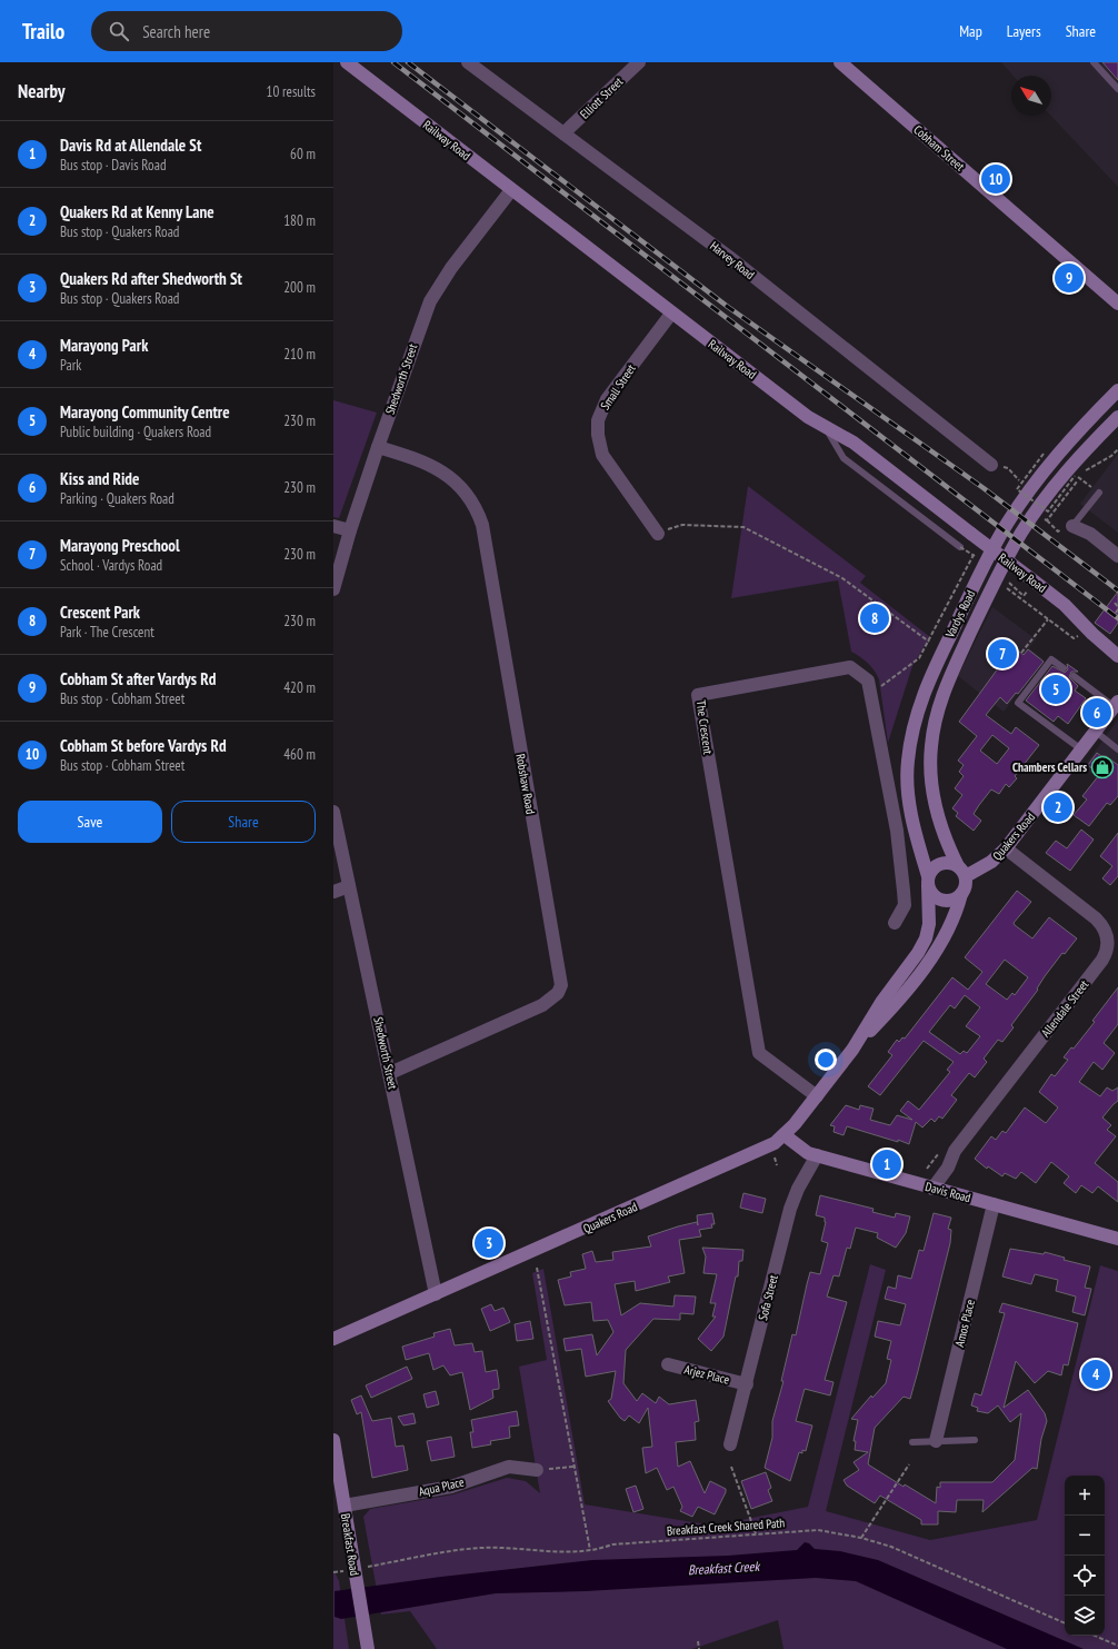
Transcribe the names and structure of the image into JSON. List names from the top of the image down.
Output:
{
  "streets": {
    "street": [
      "Elliott Street",
      "Railway Road",
      "Cobham Street",
      "Harvey Road",
      "Shedworth Street",
      "Small Street",
      "Vardys Road",
      "The Crescent",
      "Robshaw Road",
      "Quakers Road",
      "Allendale Street",
      "Davis Road",
      "Sofa Street",
      "Amos Place",
      "Arjez Place",
      "Aqua Place",
      "Breakfast Road"
    ],
    "path": ["Breakfast Creek Shared Path"]
  },
  "crossings": [
    ["Elliott Street", "Harvey Road"],
    ["Railway Road", "Shedworth Street"],
    ["Railway Road", "Small Street"],
    ["Shedworth Street", "Robshaw Road"],
    ["Shedworth Street", "Quakers Road"],
    ["Vardys Road", "Quakers Road"],
    ["The Crescent", "Quakers Road"],
    ["Quakers Road", "Allendale Street"],
    ["Quakers Road", "Davis Road"],
    ["Allendale Street", "Davis Road"],
    ["Davis Road", "Sofa Street"],
    ["Davis Road", "Amos Place"],
    ["Sofa Street", "Arjez Place"],
    ["Aqua Place", "Breakfast Road"]
  ],
  "water": ["Breakfast Creek"],
  "places": {
    "shop": ["Chambers Cellars"]
  },
  "north": "top left",
  "page": {
    "header": "Trailo",
    "search": "Search here",
    "nav": ["Map", "Layers", "Share"],
    "heading": ["Nearby", "10 results"],
    "list": [
      {
        "mark": "1",
        "name": "Davis Rd at Allendale St",
        "note": "Bus stop · Davis Road",
        "value": "60 m"
      },
      {
        "mark": "2",
        "name": "Quakers Rd at Kenny Lane",
        "note": "Bus stop · Quakers Road",
        "value": "180 m"
      },
      {
        "mark": "3",
        "name": "Quakers Rd after Shedworth St",
        "note": "Bus stop · Quakers Road",
        "value": "200 m"
      },
      {
        "mark": "4",
        "name": "Marayong Park",
        "note": "Park",
        "value": "210 m"
      },
      {
        "mark": "5",
        "name": "Marayong Community Centre",
        "note": "Public building · Quakers Road",
        "value": "230 m"
      },
      {
        "mark": "6",
        "name": "Kiss and Ride",
        "note": "Parking · Quakers Road",
        "value": "230 m"
      },
      {
        "mark": "7",
        "name": "Marayong Preschool",
        "note": "School · Vardys Road",
        "value": "230 m"
      },
      {
        "mark": "8",
        "name": "Crescent Park",
        "note": "Park · The Crescent",
        "value": "230 m"
      },
      {
        "mark": "9",
        "name": "Cobham St after Vardys Rd",
        "note": "Bus stop · Cobham Street",
        "value": "420 m"
      },
      {
        "mark": "10",
        "name": "Cobham St before Vardys Rd",
        "note": "Bus stop · Cobham Street",
        "value": "460 m"
      }
    ],
    "pins": [
      "10",
      "9",
      "8",
      "7",
      "5",
      "6",
      "2",
      "1",
      "3",
      "4"
    ],
    "buttons": ["Save", "Share"],
    "map_buttons": ["+", "−"]
  }
}
